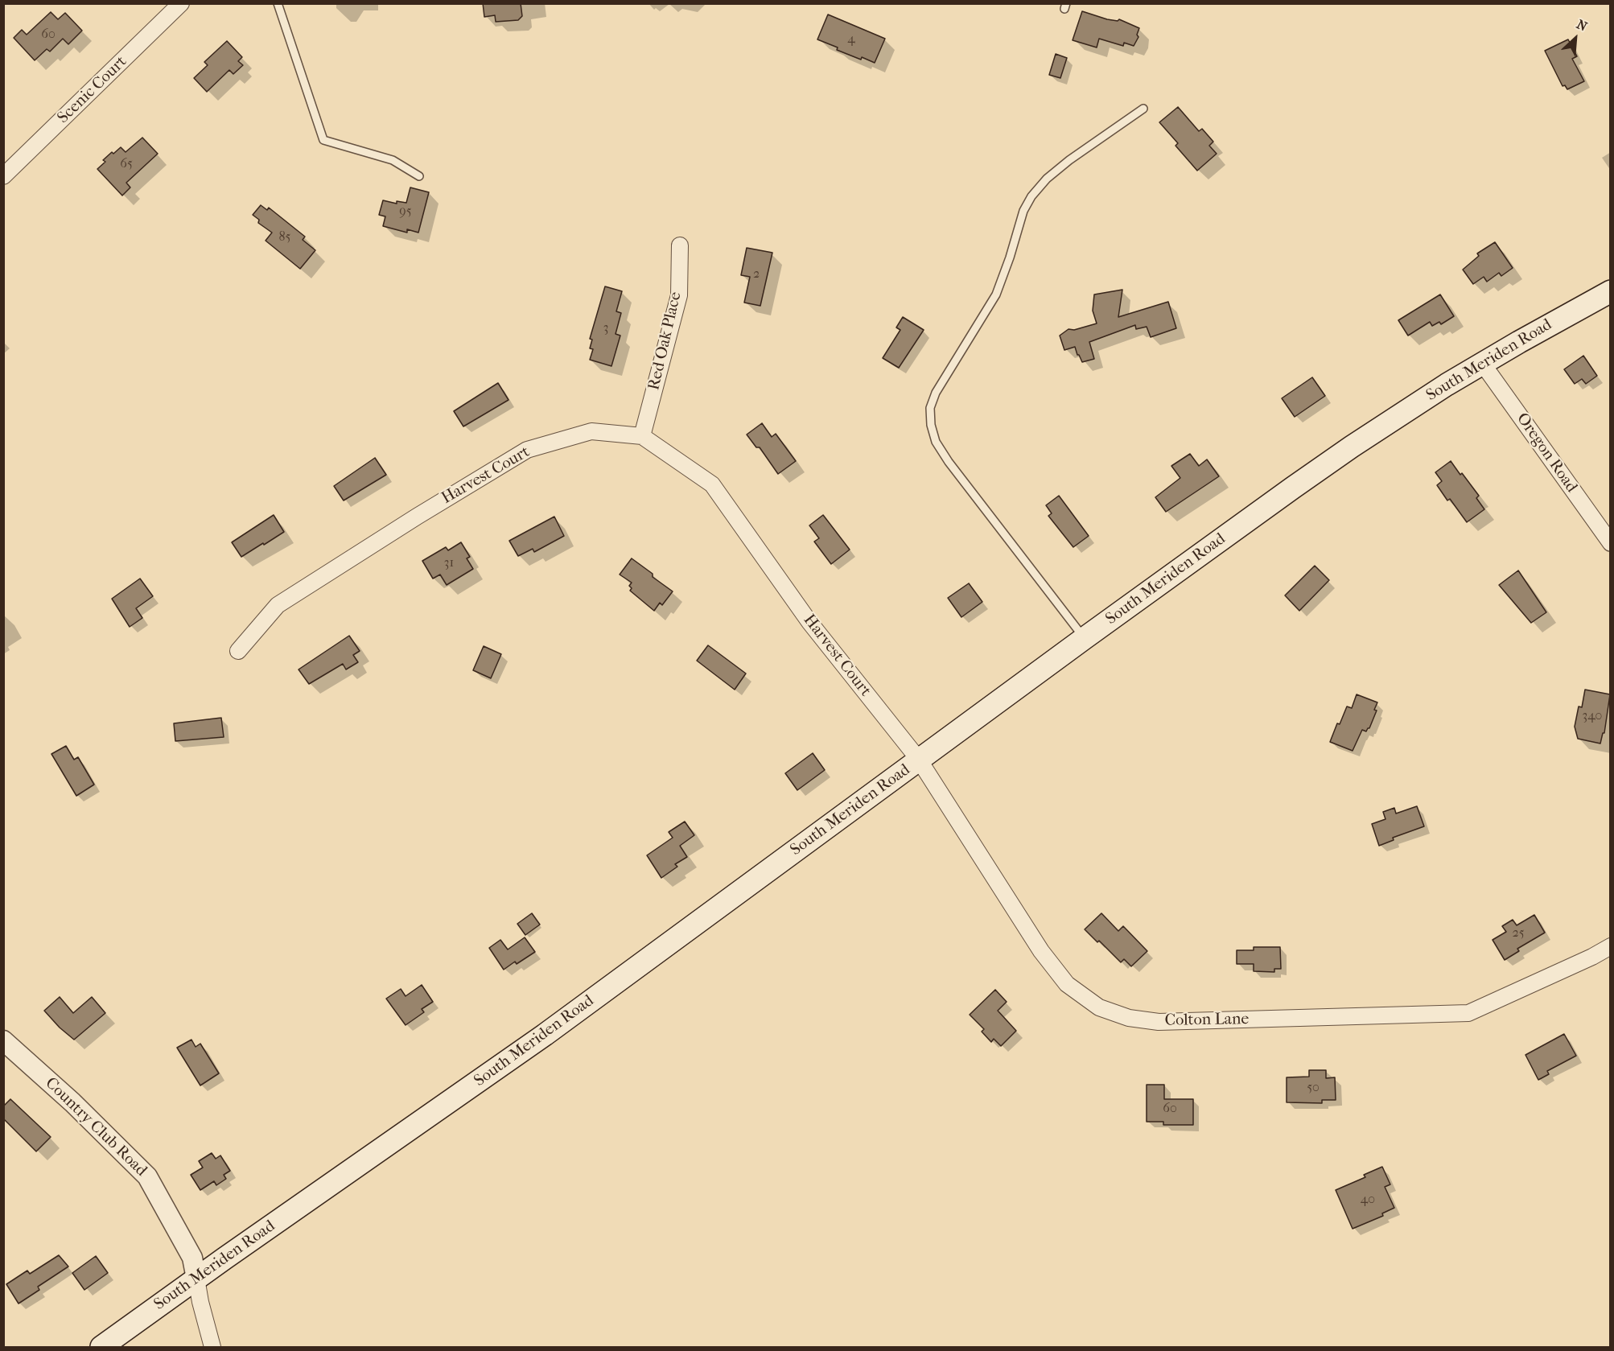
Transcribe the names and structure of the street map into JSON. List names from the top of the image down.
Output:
{
  "streets": {
    "main road": ["South Meriden Road"],
    "street": [
      "Scenic Court",
      "Red Oak Place",
      "Oregon Road",
      "Harvest Court",
      "Colton Lane",
      "Country Club Road"
    ]
  },
  "crossings": [
    ["Red Oak Place", "Harvest Court"],
    ["South Meriden Road", "Oregon Road"],
    ["South Meriden Road", "Harvest Court"],
    ["South Meriden Road", "Colton Lane"],
    ["South Meriden Road", "Country Club Road"],
    ["Harvest Court", "Colton Lane"]
  ],
  "house_numbers": [
    "60",
    "4",
    "65",
    "95",
    "85",
    "2",
    "3",
    "31",
    "340",
    "25",
    "50",
    "60",
    "40"
  ],
  "north": "top right"
}
